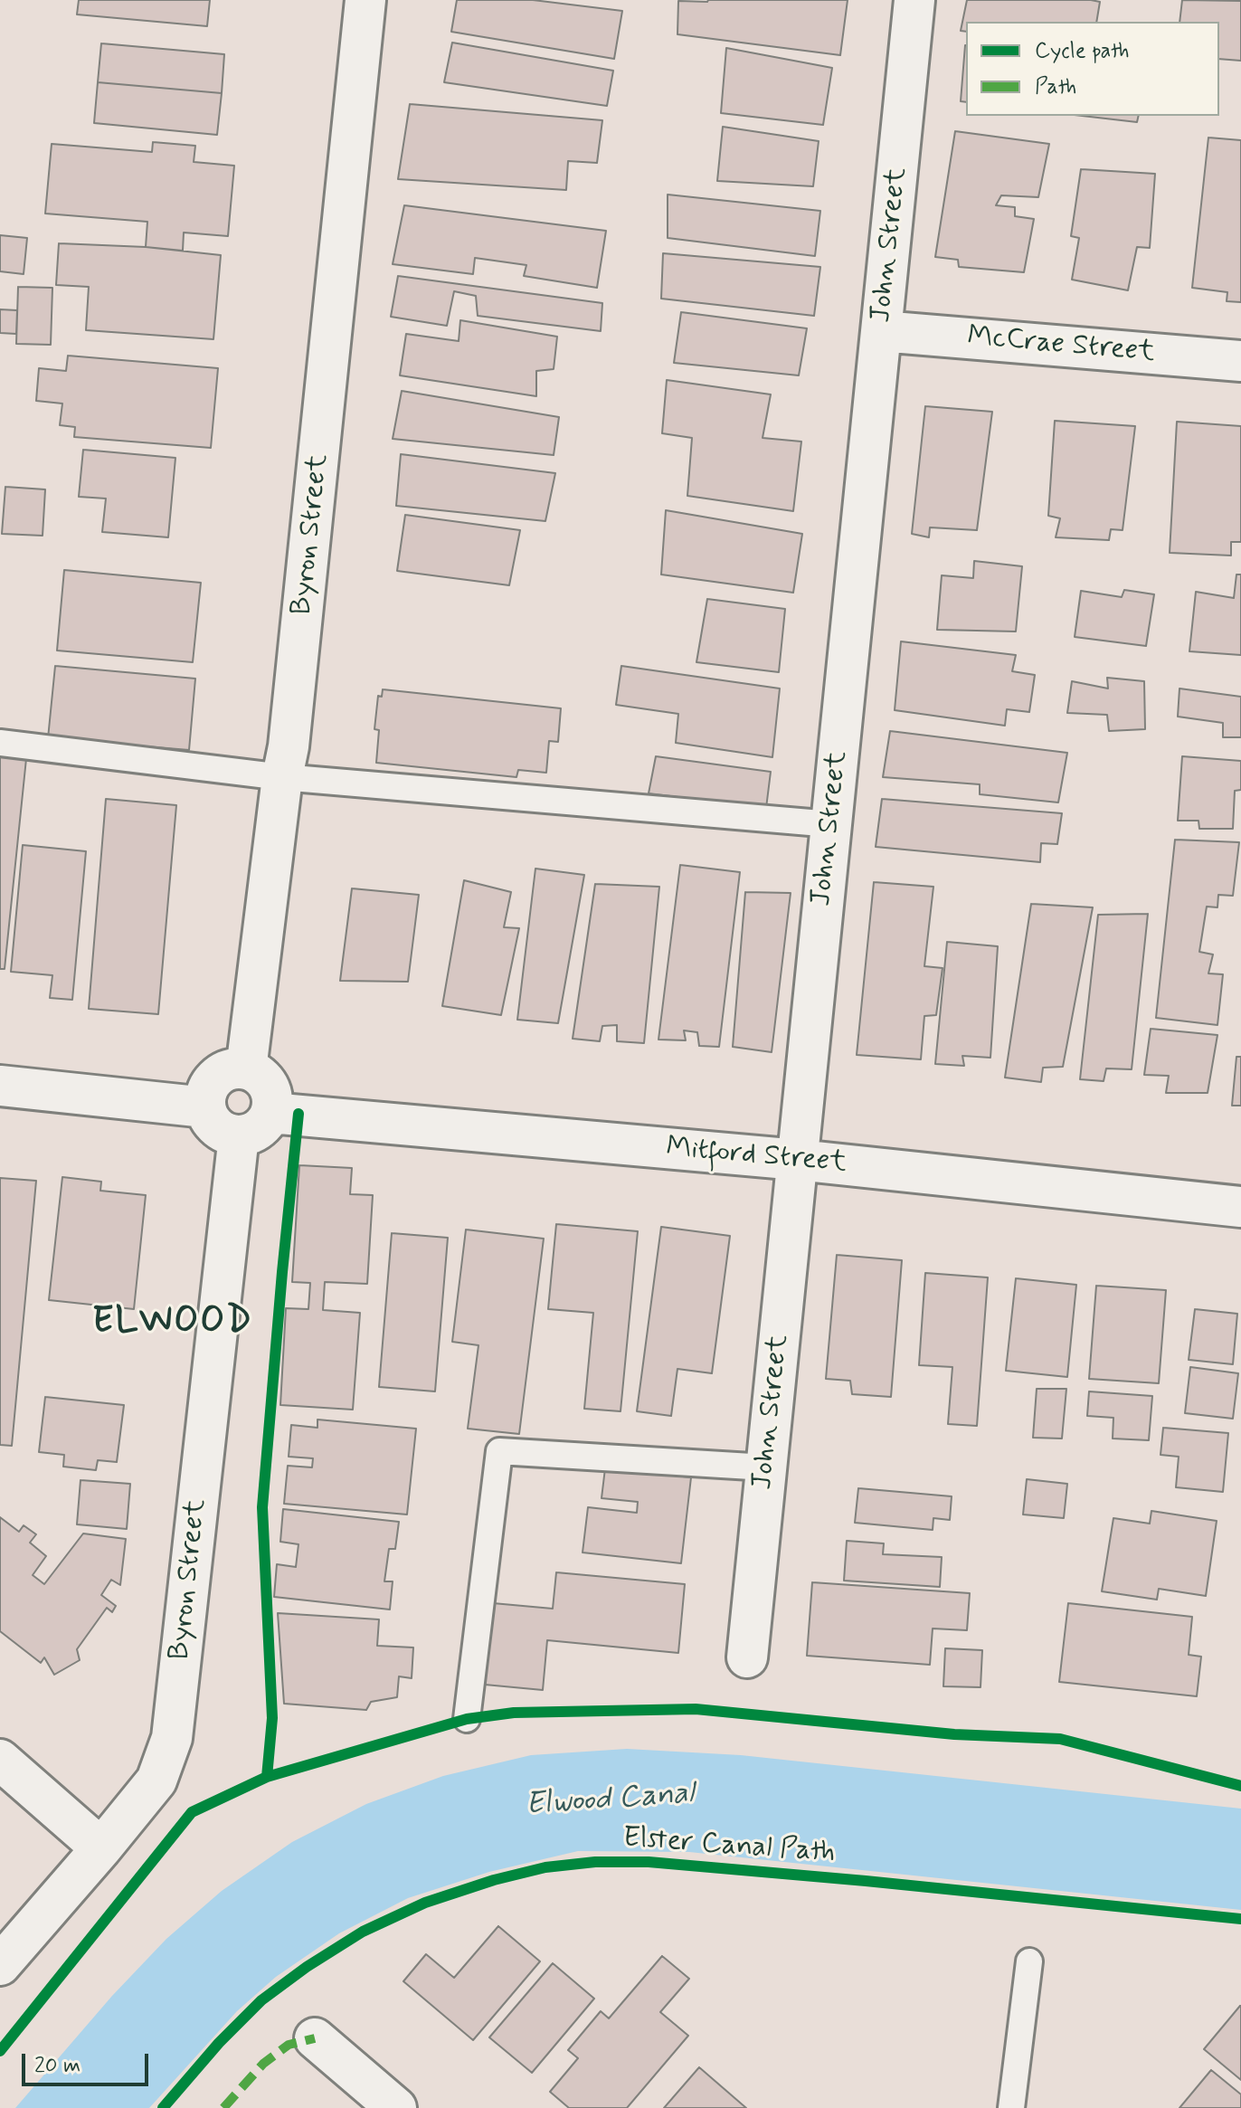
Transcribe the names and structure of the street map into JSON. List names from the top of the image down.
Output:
{
  "streets": {
    "street": [
      "John Street",
      "McCrae Street",
      "Byron Street",
      "Mitford Street"
    ],
    "cycle path": ["Elster Canal Path"]
  },
  "crossings": [
    ["John Street", "McCrae Street"],
    ["John Street", "Mitford Street"],
    ["Byron Street", "Mitford Street"]
  ],
  "districts": ["ELWOOD"],
  "water": ["Elwood Canal"],
  "legend": ["Cycle path", "Path"],
  "scale_bar": "20 m"
}
